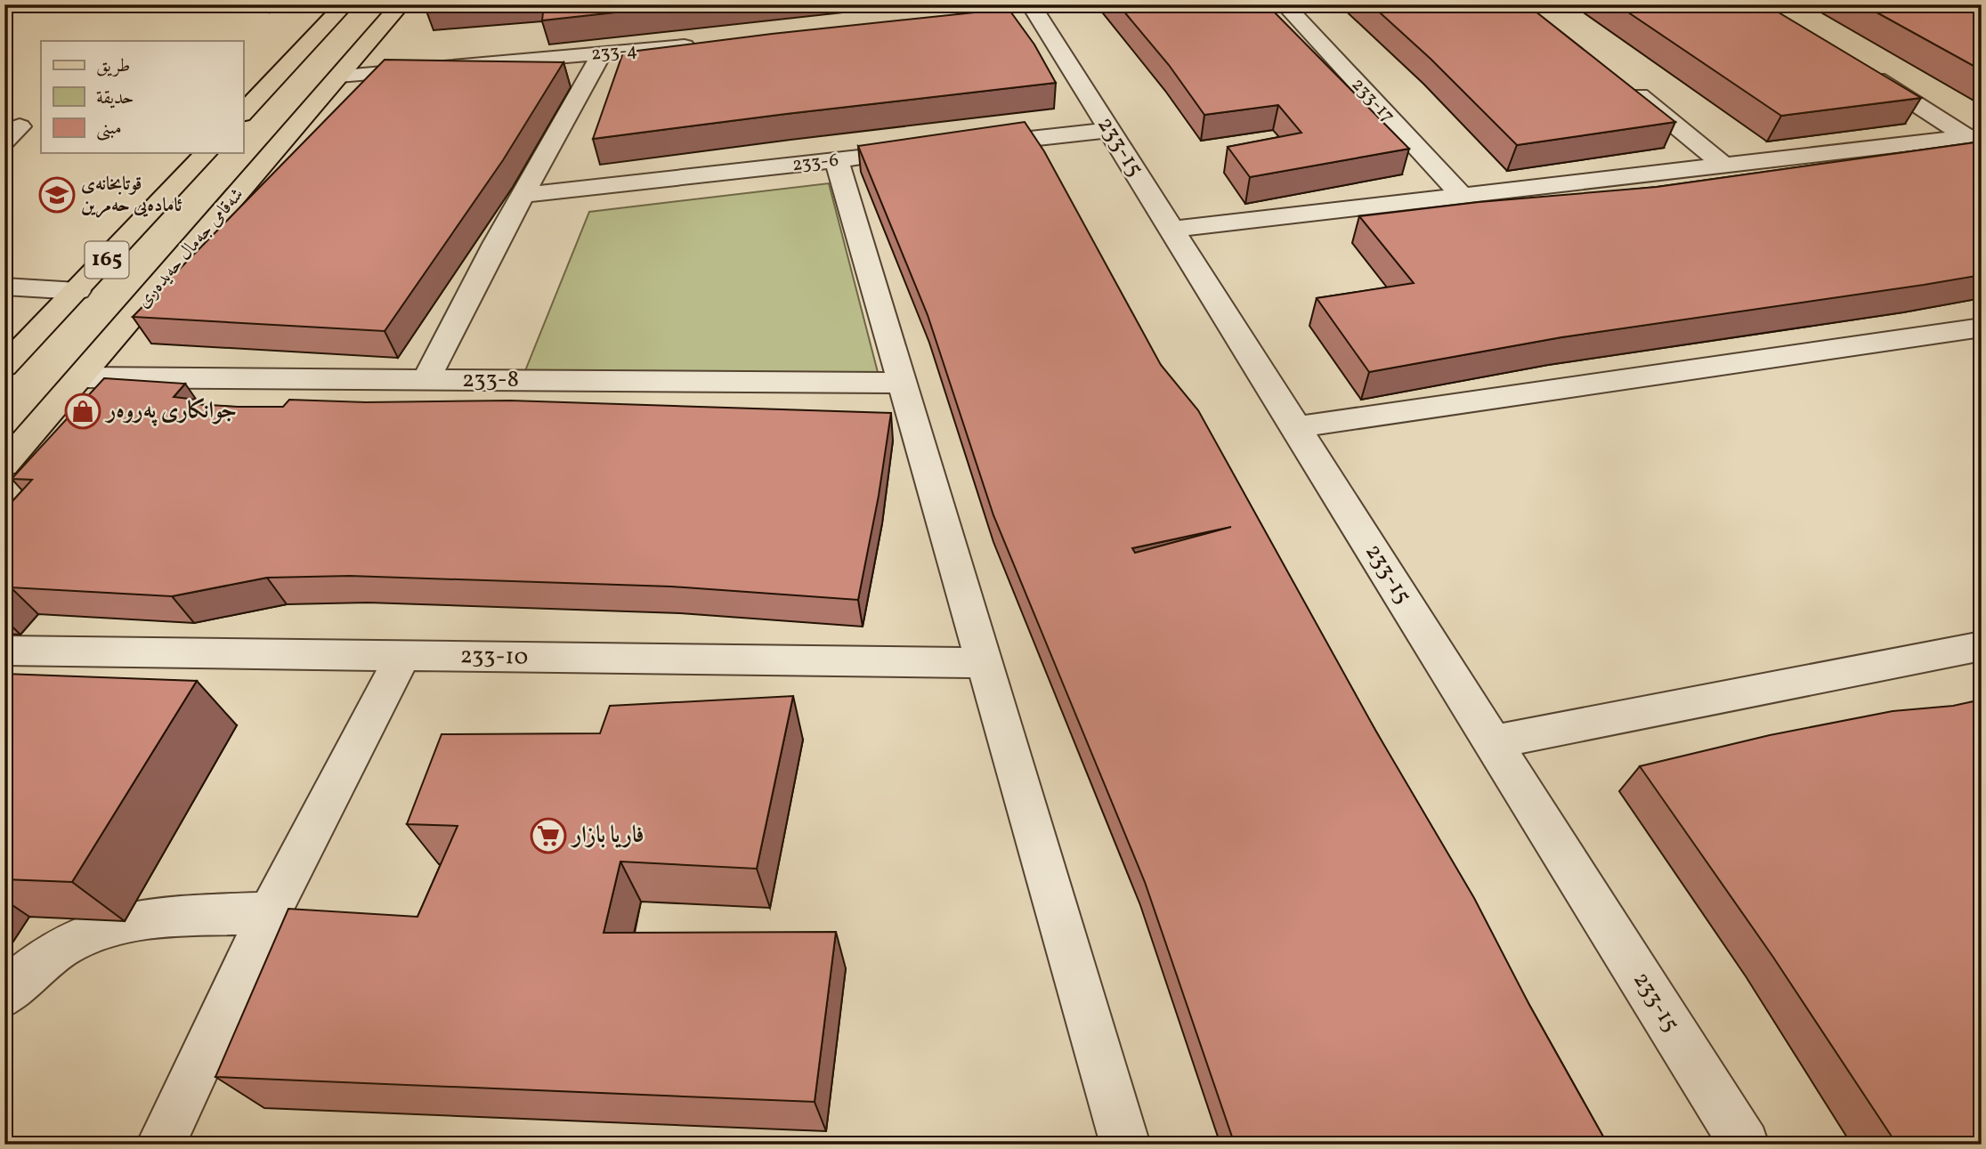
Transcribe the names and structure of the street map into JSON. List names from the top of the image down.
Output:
{
  "streets": {
    "main road": ["شەقامی جەمال حەیدەری", "165"],
    "street": [
      "233-4",
      "233-17",
      "233-15",
      "233-6",
      "233-8",
      "233-10"
    ]
  },
  "crossings": [
    ["233-4", "شەقامی جەمال حەیدەری"],
    ["شەقامی جەمال حەیدەری", "233-8"]
  ],
  "places": {
    "school or university": ["قوتابخانەی ئامادەیی حەمرین"],
    "shop": ["جوانکاری پەروەر"],
    "supermarket": ["فاريا بازار"]
  },
  "legend": ["طريق", "حديقة", "مبنى"]
}
